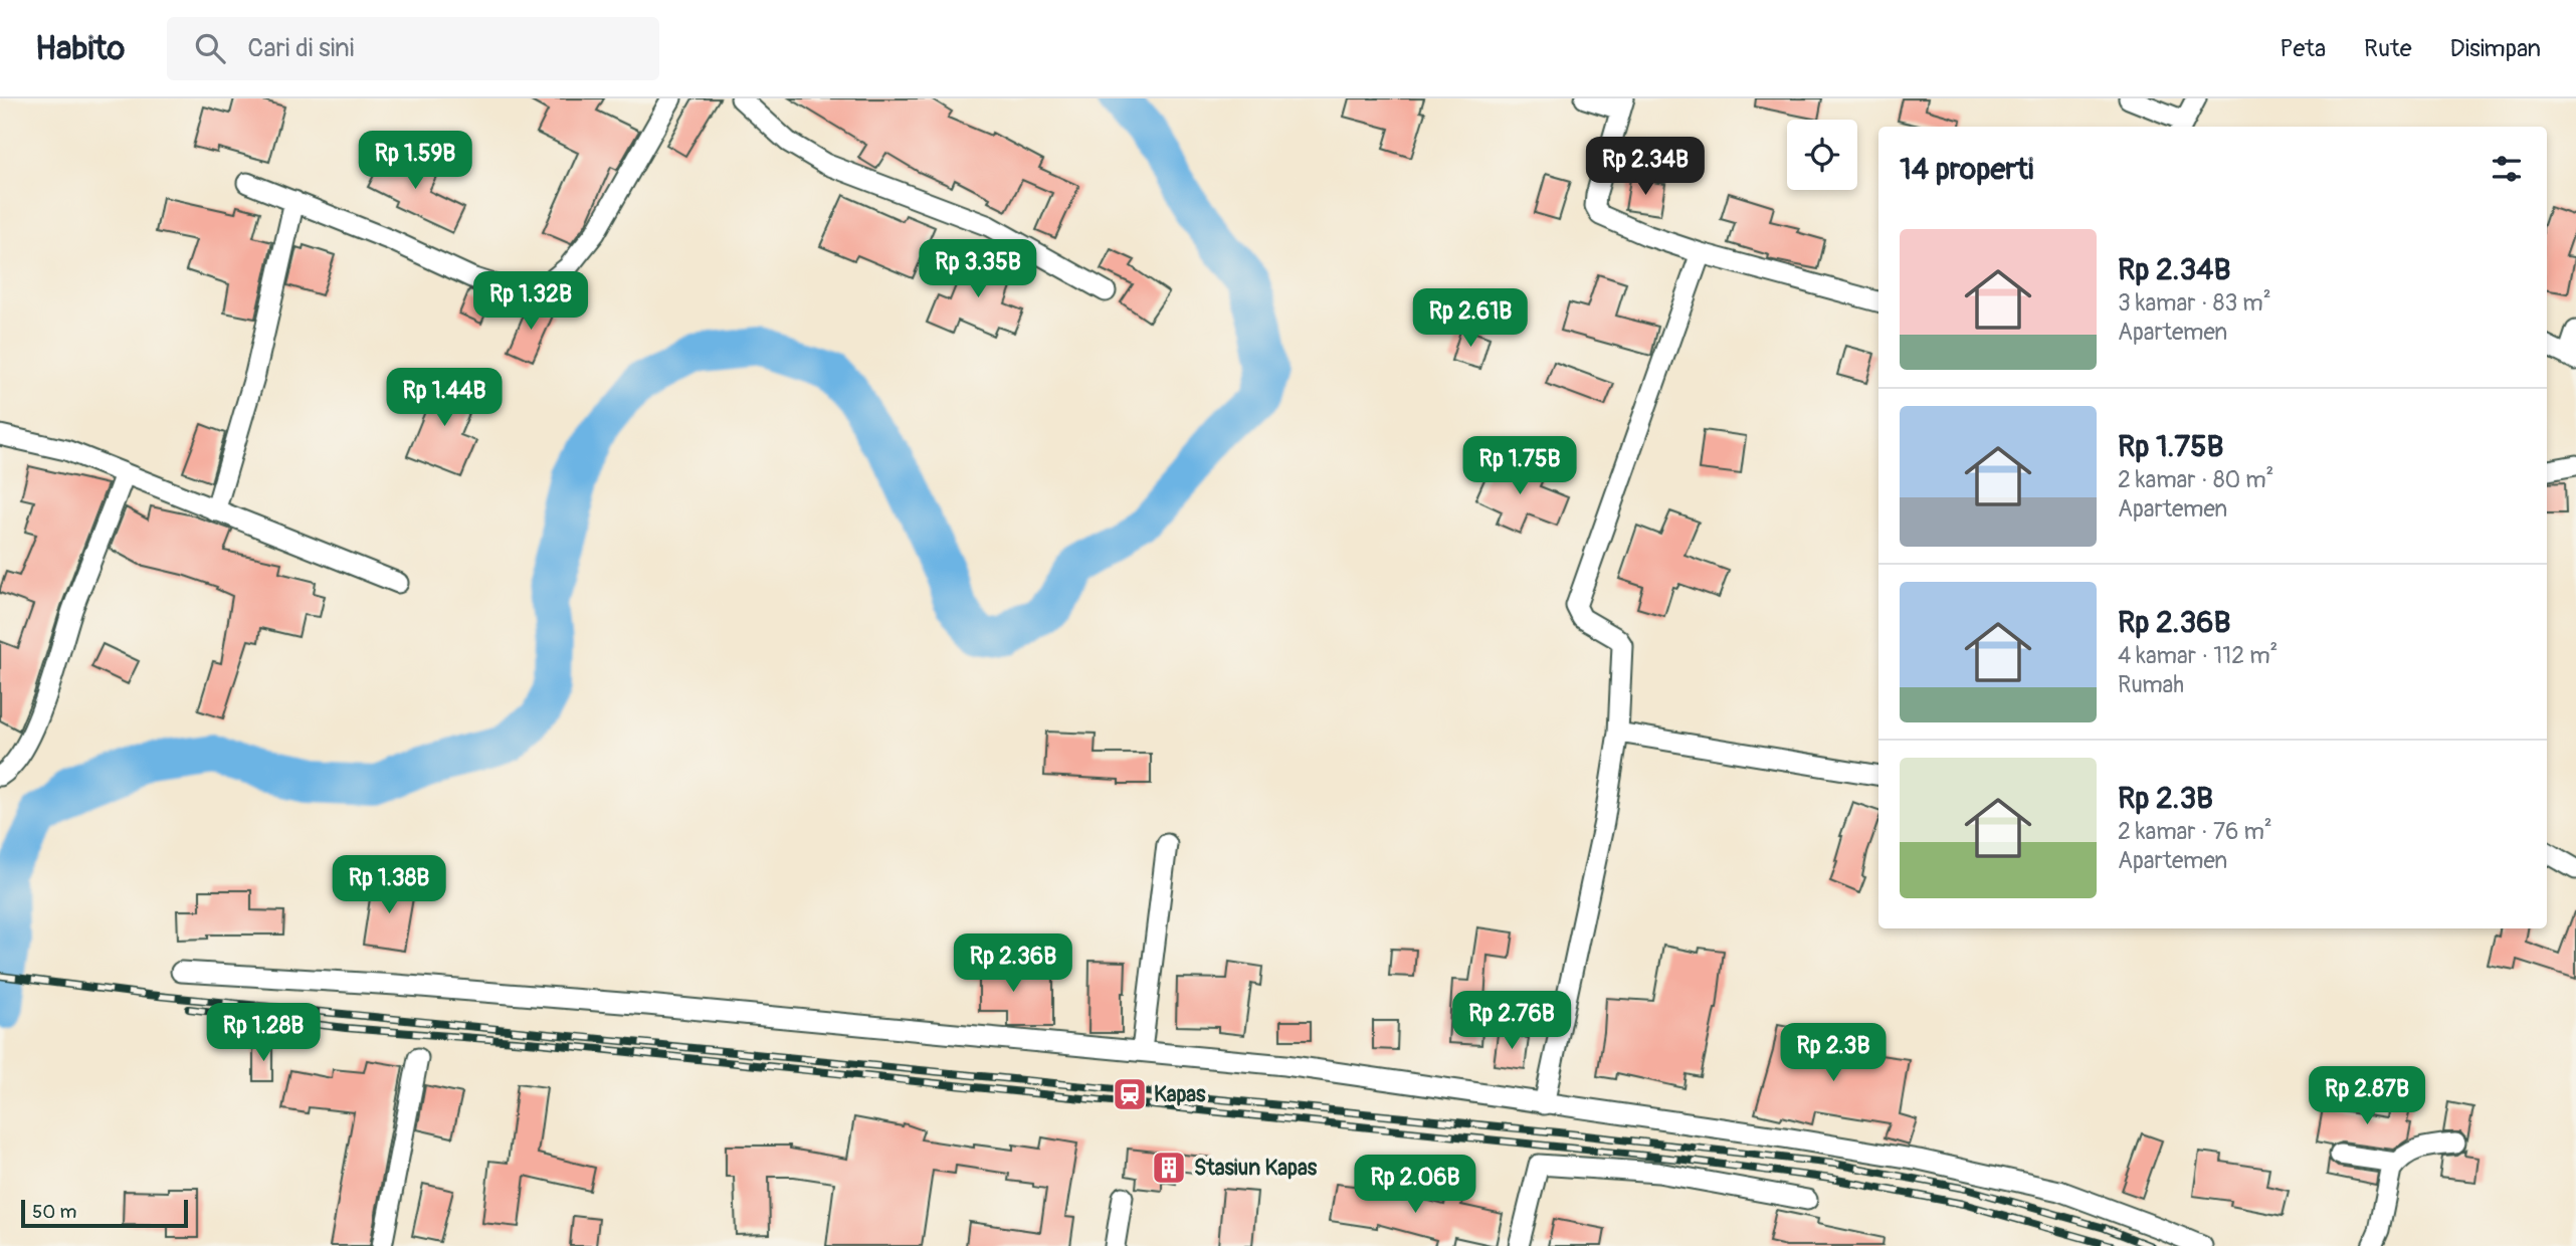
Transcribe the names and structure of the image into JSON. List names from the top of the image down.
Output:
{
  "places": {
    "station": ["Kapas"],
    "building": ["Stasiun Kapas"]
  },
  "scale_bar": "50 m",
  "page": {
    "header": "Habito",
    "search": "Cari di sini",
    "nav": ["Peta", "Rute", "Disimpan"],
    "heading": "14 properti",
    "price": [
      "Rp 1.59B",
      "Rp 2.34B",
      "Rp 3.35B",
      "Rp 1.32B",
      "Rp 2.61B",
      "Rp 1.44B",
      "Rp 1.75B",
      "Rp 1.38B",
      "Rp 2.36B",
      "Rp 2.76B",
      "Rp 1.28B",
      "Rp 2.3B",
      "Rp 2.87B",
      "Rp 2.06B"
    ],
    "list": [
      {
        "name": "Rp 2.34B",
        "note": "3 kamar · 83 m² · Apartemen"
      },
      {
        "name": "Rp 1.75B",
        "note": "2 kamar · 80 m² · Apartemen"
      },
      {
        "name": "Rp 2.36B",
        "note": "4 kamar · 112 m² · Rumah"
      },
      {
        "name": "Rp 2.3B",
        "note": "2 kamar · 76 m² · Apartemen"
      }
    ],
    "scale": "50 m"
  }
}
